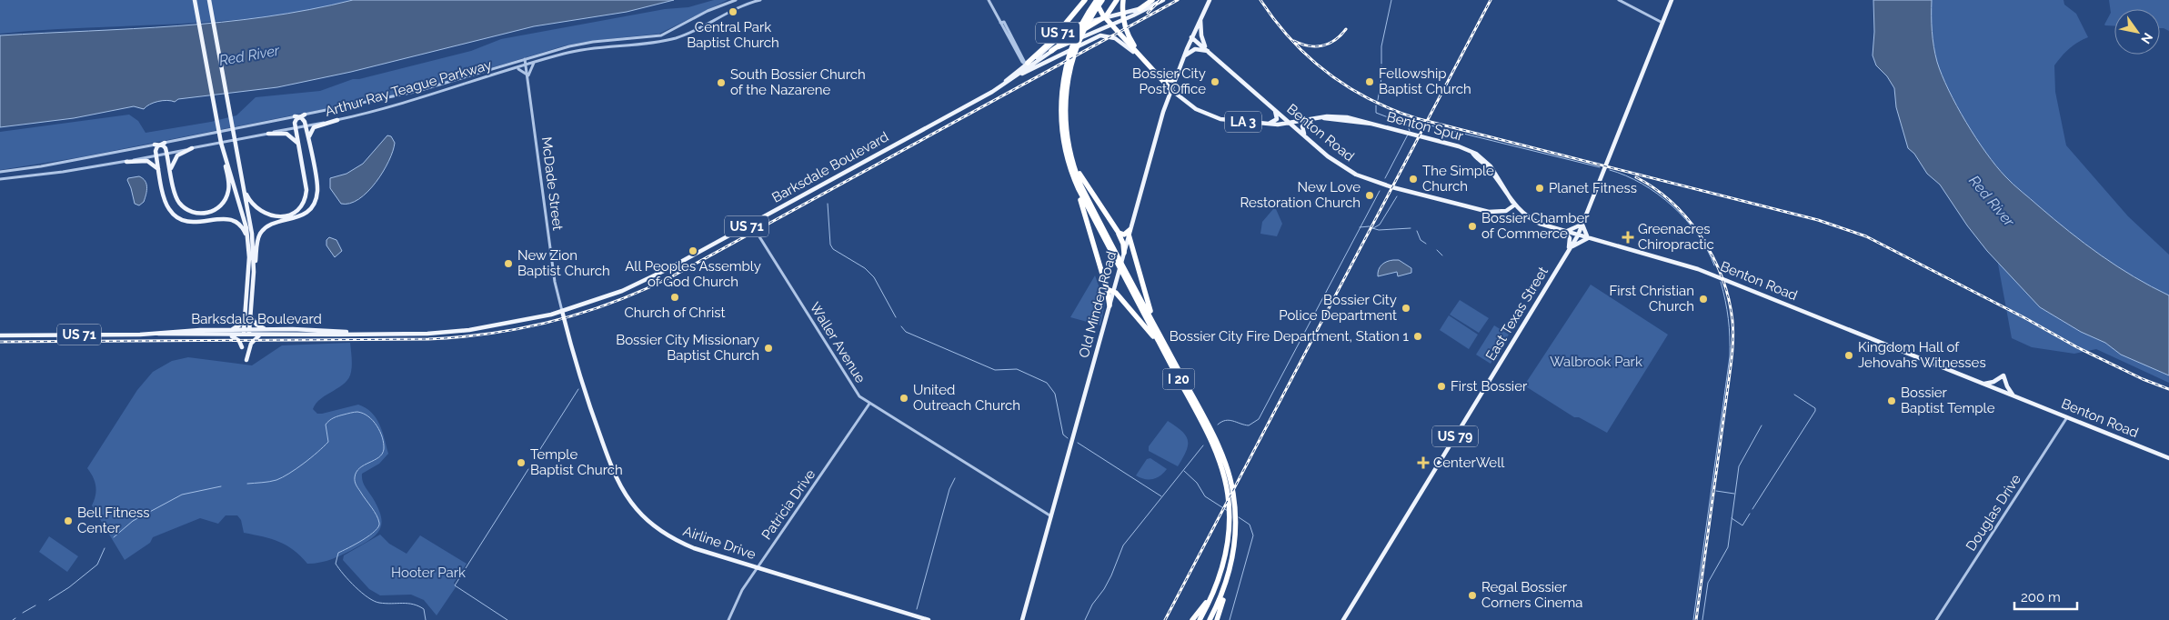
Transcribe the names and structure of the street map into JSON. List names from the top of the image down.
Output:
{
  "streets": {
    "highway": ["US 71", "I 20"],
    "main road": [
      "LA 3",
      "Benton Spur",
      "Benton Road",
      "Barksdale Boulevard",
      "Old Minden Road",
      "East Texas Street",
      "US 79",
      "Airline Drive"
    ],
    "street": [
      "Arthur Ray Teague Parkway",
      "McDade Street",
      "Waller Avenue",
      "Patricia Drive",
      "Douglas Drive"
    ]
  },
  "crossings": [
    ["US 71", "Barksdale Boulevard"],
    ["Arthur Ray Teague Parkway", "McDade Street"],
    ["Benton Spur", "Benton Road"],
    ["Benton Spur", "Old Minden Road"],
    ["Benton Road", "Old Minden Road"],
    ["Benton Road", "East Texas Street"],
    ["Benton Road", "Douglas Drive"],
    ["Barksdale Boulevard", "McDade Street"],
    ["Barksdale Boulevard", "Waller Avenue"],
    ["Barksdale Boulevard", "Airline Drive"],
    ["McDade Street", "Airline Drive"],
    ["Old Minden Road", "Waller Avenue"],
    ["Waller Avenue", "Patricia Drive"],
    ["Patricia Drive", "Airline Drive"]
  ],
  "water": ["Red River"],
  "parks": ["Walbrook Park", "Hooter Park"],
  "places": {
    "other": [
      "Central Park Baptist Church",
      "Bossier City Post Office",
      "Fellowship Baptist Church",
      "South Bossier Church of the Nazarene",
      "The Simple Church",
      "Planet Fitness",
      "New Love Restoration Church",
      "Bossier Chamber of Commerce",
      "All Peoples Assembly of God Church",
      "New Zion Baptist Church",
      "Church of Christ",
      "First Christian Church",
      "Bossier City Police Department",
      "Bossier City Fire Department, Station 1",
      "Bossier City Missionary Baptist Church",
      "Kingdom Hall of Jehovahs Witnesses",
      "First Bossier",
      "United Outreach Church",
      "Bossier Baptist Temple",
      "Temple Baptist Church",
      "Bell Fitness Center",
      "Regal Bossier Corners Cinema"
    ],
    "health": ["Greenacres Chiropractic", "CenterWell"]
  },
  "scale_bar": "200 m",
  "north": "bottom right"
}
